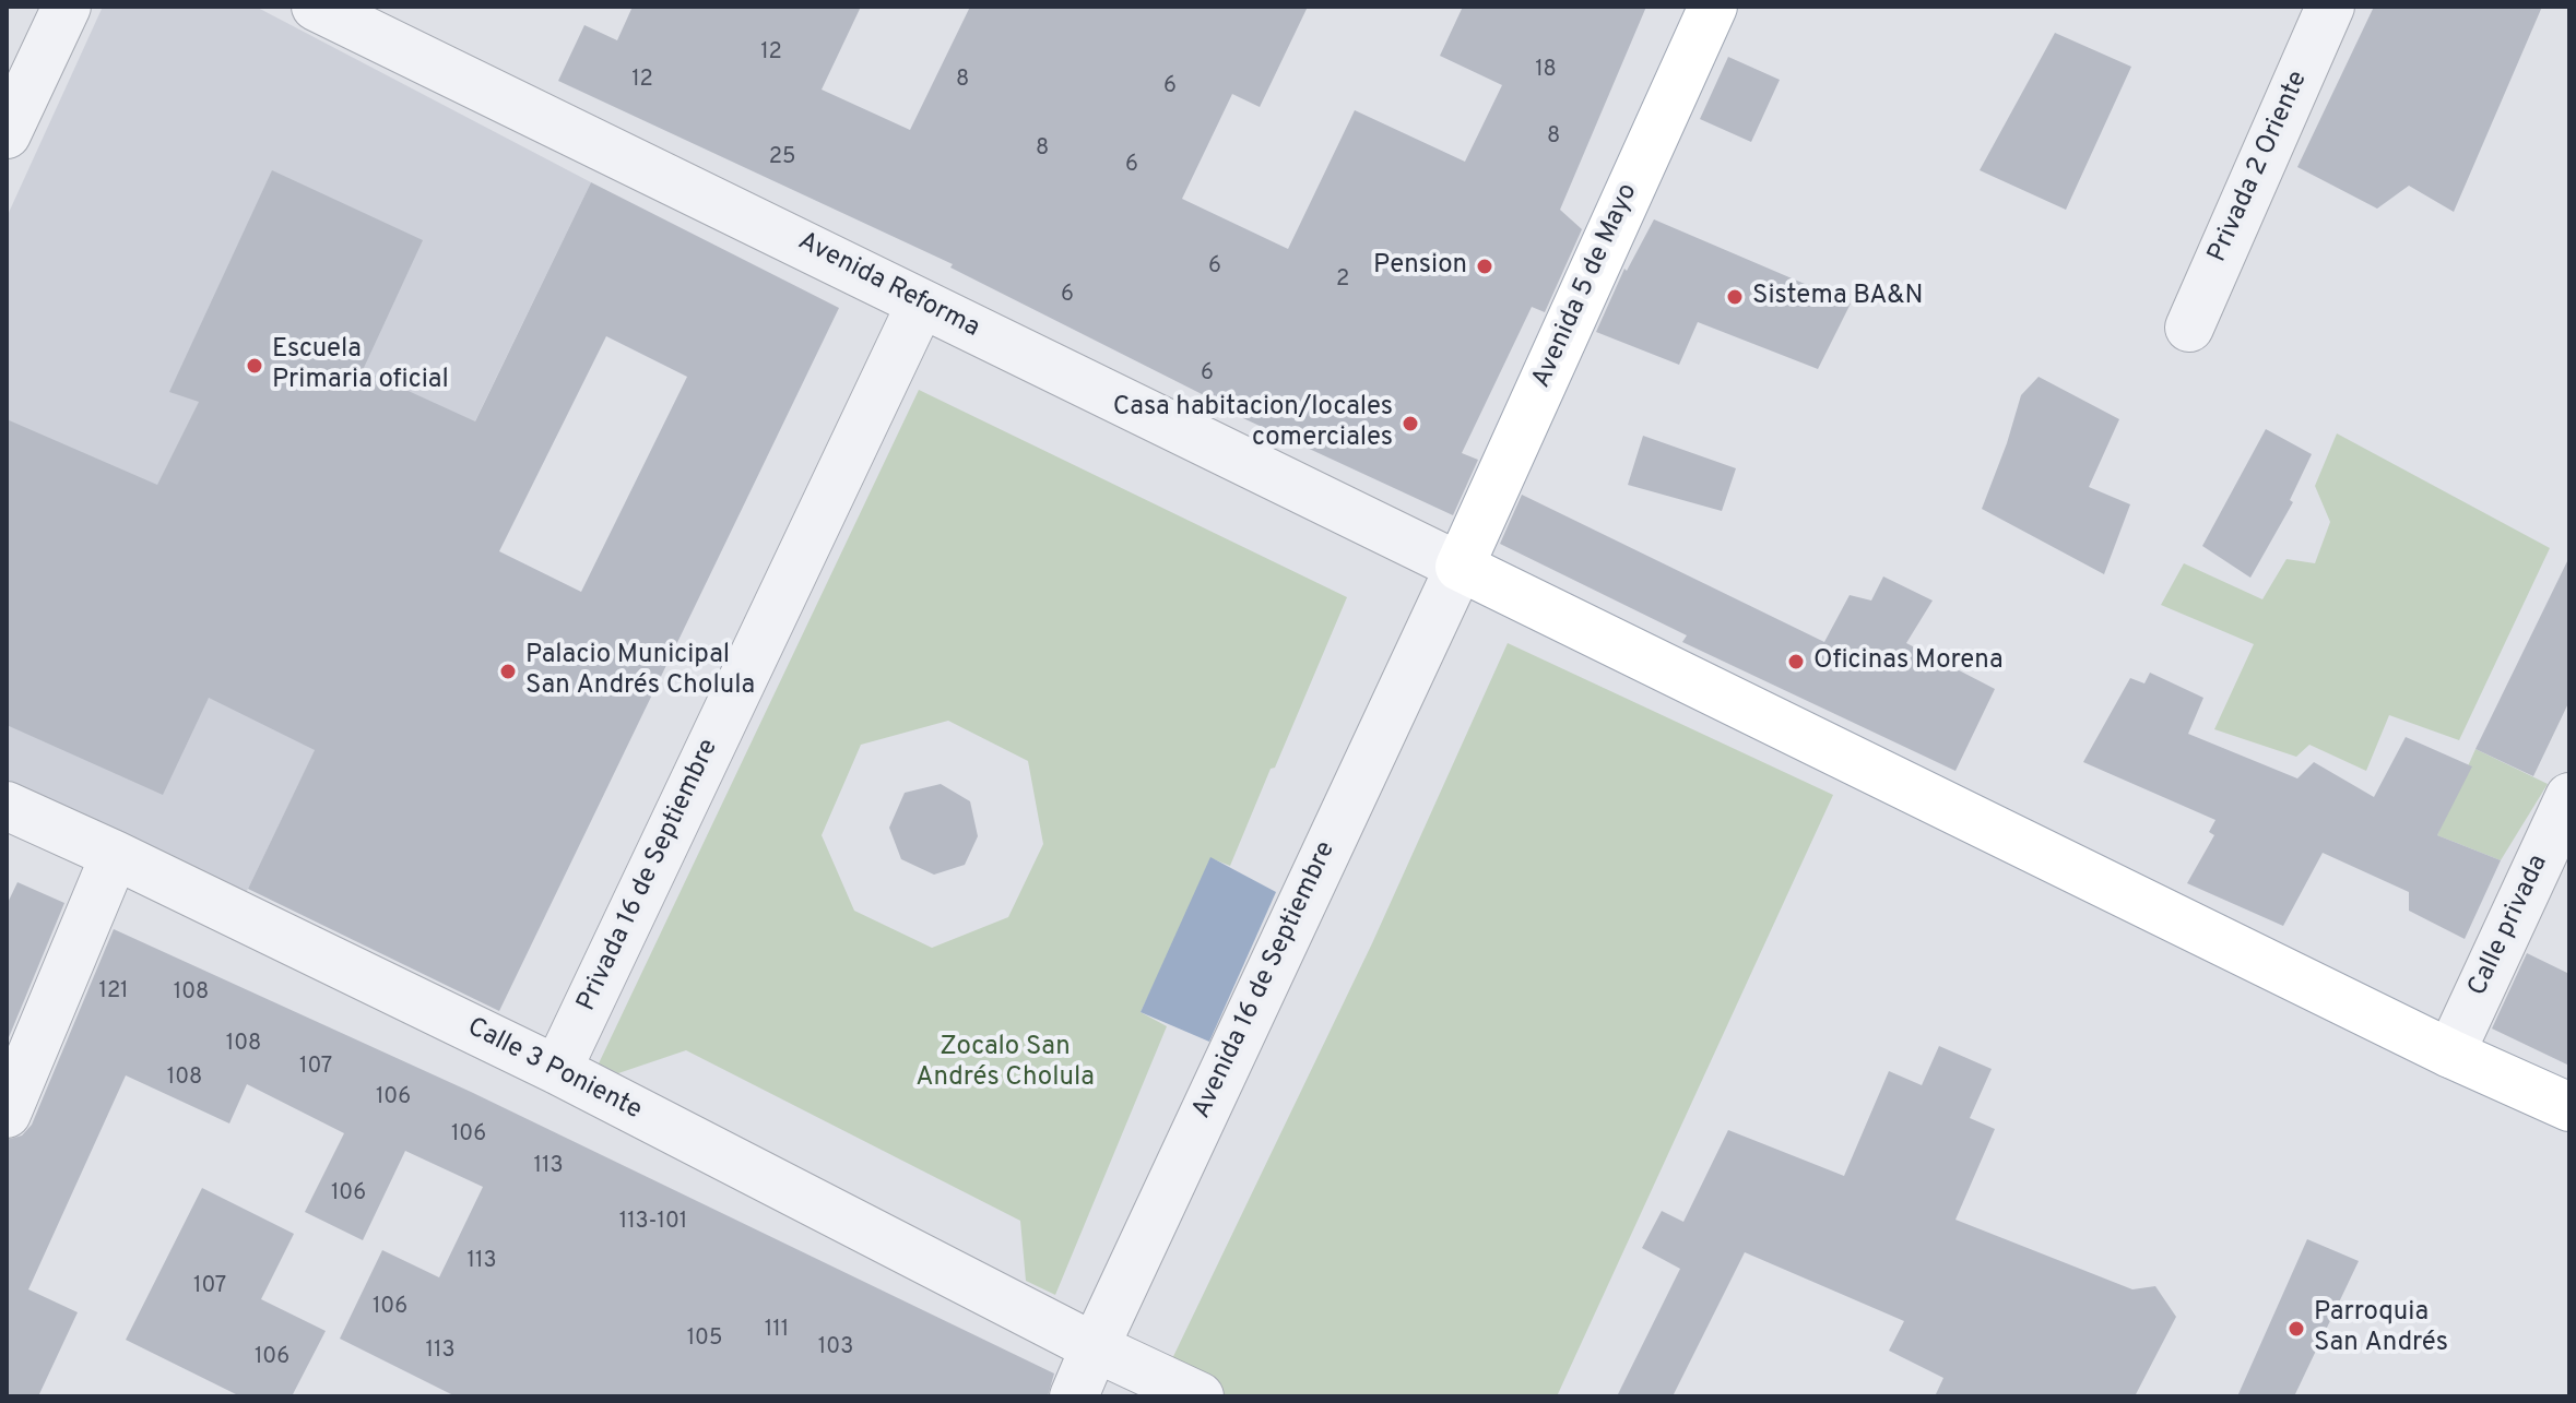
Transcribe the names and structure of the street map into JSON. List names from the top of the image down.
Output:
{
  "streets": {
    "main road": ["Avenida 5 de Mayo"],
    "street": [
      "Privada 2 Oriente",
      "Avenida Reforma",
      "Privada 16 de Septiembre",
      "Calle privada",
      "Avenida 16 de Septiembre",
      "Calle 3 Poniente"
    ]
  },
  "crossings": [
    ["Avenida Reforma", "Avenida 5 de Mayo"],
    ["Avenida Reforma", "Privada 16 de Septiembre"],
    ["Avenida Reforma", "Avenida 16 de Septiembre"],
    ["Avenida 5 de Mayo", "Avenida 16 de Septiembre"],
    ["Privada 16 de Septiembre", "Calle 3 Poniente"],
    ["Avenida 16 de Septiembre", "Calle 3 Poniente"]
  ],
  "parks": ["Zocalo San Andrés Cholula"],
  "places": [
    "Pension",
    "Sistema BA&N",
    "Escuela Primaria oficial",
    "Casa habitacion/locales comerciales",
    "Oficinas Morena",
    "Palacio Municipal San Andrés Cholula",
    "Parroquia San Andrés"
  ],
  "house_numbers": [
    "12",
    "18",
    "12",
    "8",
    "6",
    "8",
    "8",
    "25",
    "6",
    "6",
    "2",
    "6",
    "6",
    "121",
    "108",
    "108",
    "107",
    "108",
    "106",
    "106",
    "113",
    "106",
    "113-101",
    "113",
    "107",
    "106",
    "111",
    "105",
    "103",
    "113",
    "106"
  ]
}
